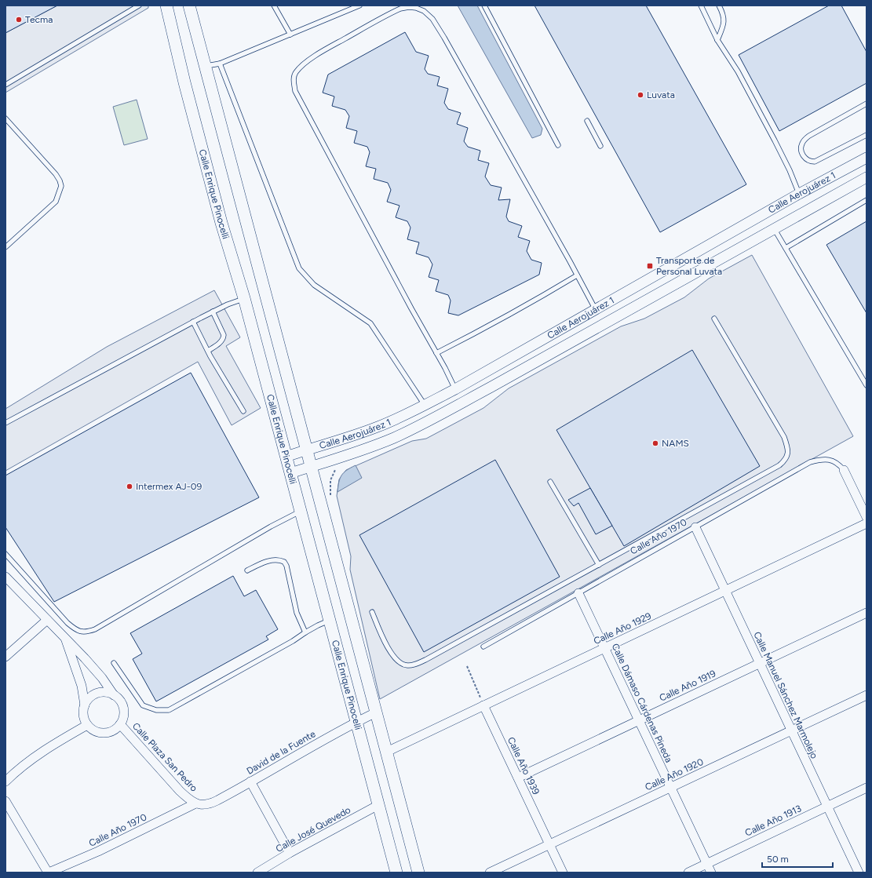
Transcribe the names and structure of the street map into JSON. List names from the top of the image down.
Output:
{
  "streets": {
    "main road": ["Calle Enrique Pinocelli"],
    "street": [
      "Calle Aerojuárez 1",
      "Calle Año 1970",
      "Calle Año 1929",
      "Calle Año 1919",
      "Calle Manuel Sánchez Marmolejo",
      "Calle Dámaso Cárdenas Pineda",
      "David de la Fuente",
      "Calle Plaza San Pedro",
      "Calle Año 1939",
      "Calle Año 1920",
      "Calle Año 1913",
      "Calle José Quevedo"
    ]
  },
  "crossings": [
    ["Calle Aerojuárez 1", "Calle Enrique Pinocelli"],
    ["Calle Enrique Pinocelli", "David de la Fuente"],
    ["Calle Enrique Pinocelli", "Calle José Quevedo"],
    ["Calle Año 1970", "Calle Manuel Sánchez Marmolejo"],
    ["Calle Año 1970", "Calle Dámaso Cárdenas Pineda"],
    ["Calle Año 1970", "David de la Fuente"],
    ["Calle Año 1970", "Calle Plaza San Pedro"],
    ["Calle Año 1929", "Calle Manuel Sánchez Marmolejo"],
    ["Calle Año 1929", "Calle Dámaso Cárdenas Pineda"],
    ["Calle Año 1929", "Calle Año 1939"],
    ["Calle Año 1919", "Calle Manuel Sánchez Marmolejo"],
    ["Calle Año 1919", "Calle Dámaso Cárdenas Pineda"],
    ["Calle Año 1919", "Calle Año 1939"],
    ["Calle Manuel Sánchez Marmolejo", "Calle Año 1920"],
    ["Calle Manuel Sánchez Marmolejo", "Calle Año 1913"],
    ["Calle Dámaso Cárdenas Pineda", "Calle Año 1920"],
    ["Calle Dámaso Cárdenas Pineda", "Calle Año 1913"],
    ["David de la Fuente", "Calle Plaza San Pedro"],
    ["Calle Año 1939", "Calle Año 1920"]
  ],
  "places": {
    "other": [
      "Tecma",
      "Luvata",
      "NAMS",
      "Intermex AJ-09"
    ],
    "transit": ["Transporte de Personal Luvata"]
  },
  "scale_bar": "50 m"
}
